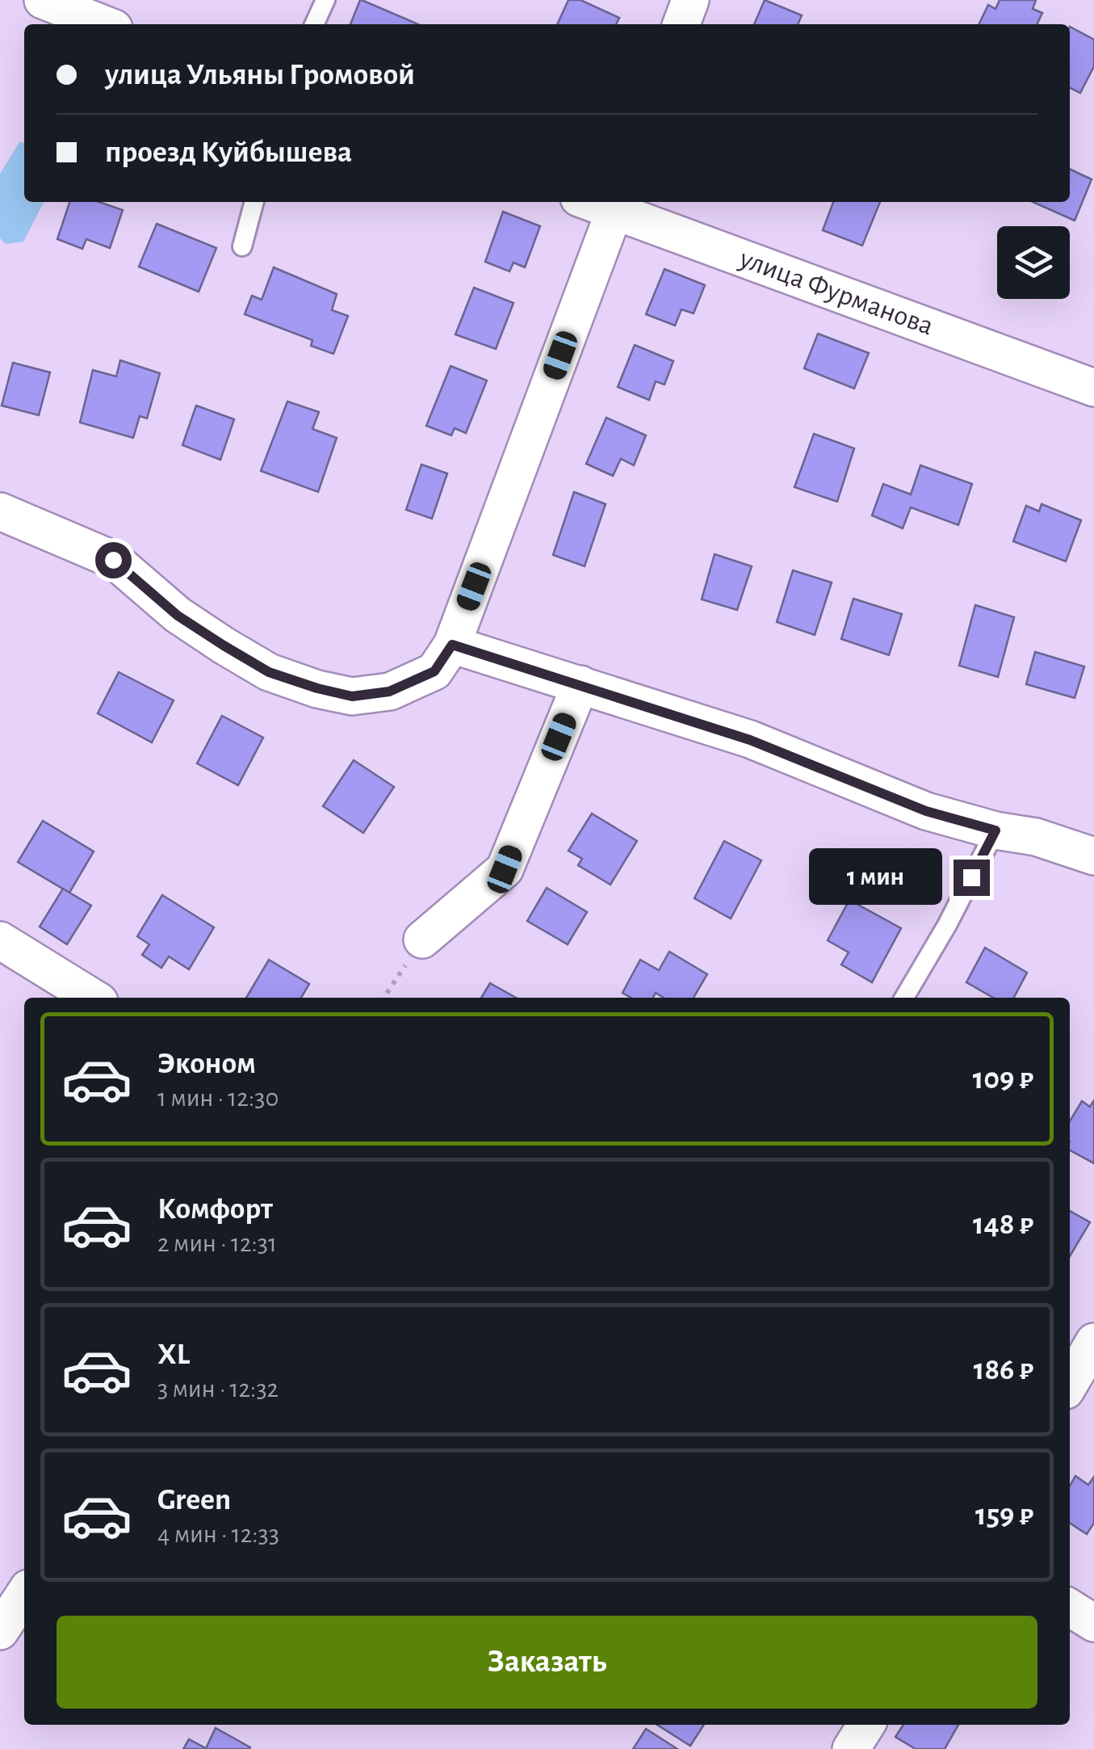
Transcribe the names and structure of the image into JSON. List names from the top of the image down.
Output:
{
  "streets": {
    "street": ["улица Фурманова"]
  },
  "page": {
    "banner": ["улица Ульяны Громовой", "проезд Куйбышева"],
    "bubble": "1 мин",
    "list": [
      {
        "name": "Эконом",
        "note": "1 мин · 12:30",
        "value": "109 ₽"
      },
      {
        "name": "Комфорт",
        "note": "2 мин · 12:31",
        "value": "148 ₽"
      },
      {
        "name": "XL",
        "note": "3 мин · 12:32",
        "value": "186 ₽"
      },
      {
        "name": "Green",
        "note": "4 мин · 12:33",
        "value": "159 ₽"
      }
    ],
    "buttons": "Заказать"
  }
}
